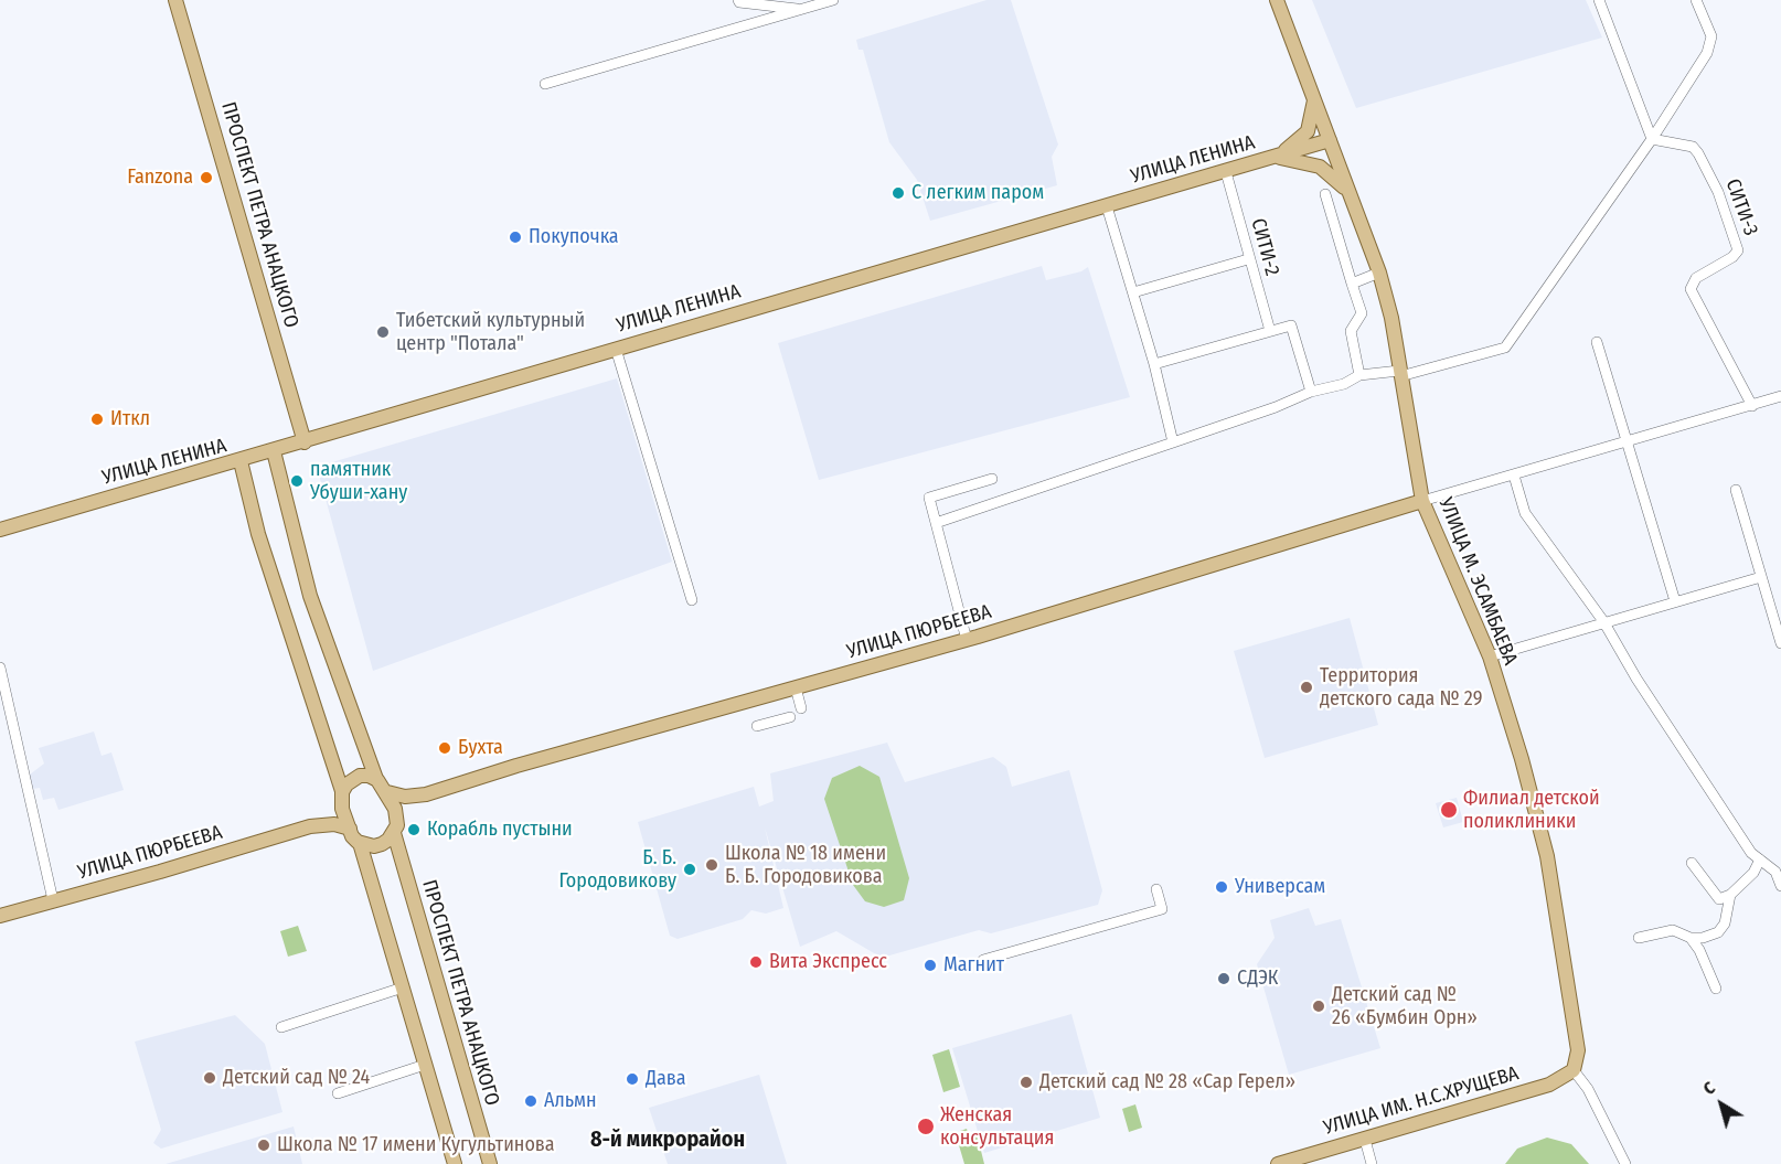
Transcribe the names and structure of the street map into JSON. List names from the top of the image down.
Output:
{
  "streets": {
    "main road": [
      "УЛИЦА ЛЕНИНА",
      "ПРОСПЕКТ ПЕТРА АНАЦКОГО",
      "УЛИЦА М. ЭСАМБАЕВА",
      "УЛИЦА ПЮРБЕЕВА",
      "УЛИЦА ИМ. Н.С.ХРУЩЕВА"
    ],
    "street": ["СИТИ-3", "СИТИ-2"]
  },
  "crossings": [
    ["УЛИЦА ЛЕНИНА", "ПРОСПЕКТ ПЕТРА АНАЦКОГО"],
    ["УЛИЦА ЛЕНИНА", "СИТИ-2"],
    ["УЛИЦА ЛЕНИНА", "УЛИЦА М. ЭСАМБАЕВА"],
    ["УЛИЦА М. ЭСАМБАЕВА", "УЛИЦА ПЮРБЕЕВА"],
    ["УЛИЦА М. ЭСАМБАЕВА", "УЛИЦА ИМ. Н.С.ХРУЩЕВА"]
  ],
  "districts": ["8-й микрорайон"],
  "places": [
    "Fanzona",
    "С легким паром",
    "Покупочка",
    "Тибетский культурный центр \"Потала\"",
    "Иткл",
    "памятник Убуши-хану",
    "Территория детского сада № 29",
    "Бухта",
    "Филиал детской поликлиники",
    "Корабль пустыни",
    "Школа № 18 имени Б. Б. Городовикова",
    "Б. Б. Городовикову",
    "Универсам",
    "Вита Экспресс",
    "Магнит",
    "СДЭК",
    "Детский сад № 26 «Бумбин Орн»",
    "Детский сад № 24",
    "Дава",
    "Детский сад № 28 «Сар Герел»",
    "Альмн",
    "Женская консультация",
    "Школа № 17 имени Кугультинова"
  ],
  "north": "top left"
}
